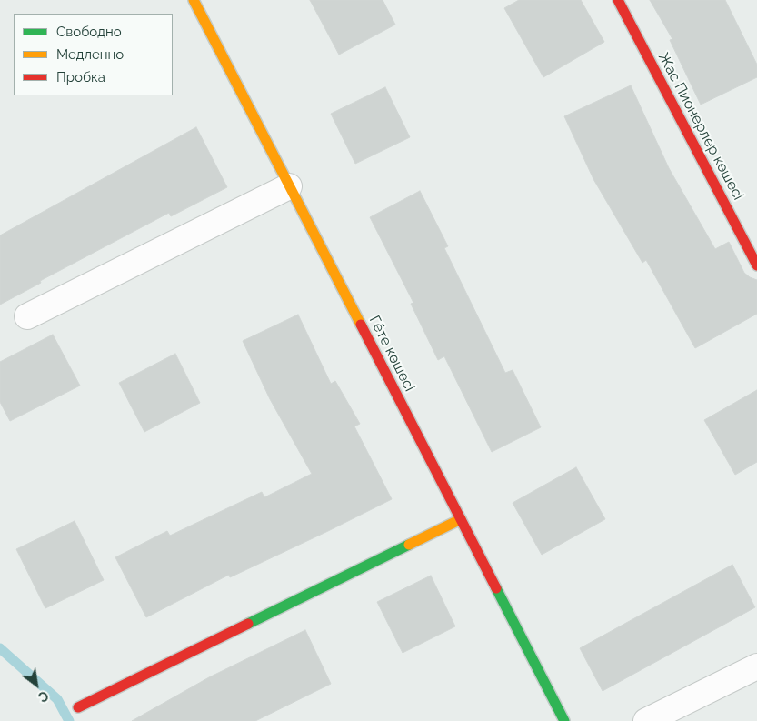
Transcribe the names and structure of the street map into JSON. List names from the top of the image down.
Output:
{
  "streets": {
    "street": ["Жас Пионерлер көшесі", "Гёте көшесі"]
  },
  "legend": ["Свободно", "Медленно", "Пробка"],
  "north": "bottom right"
}
